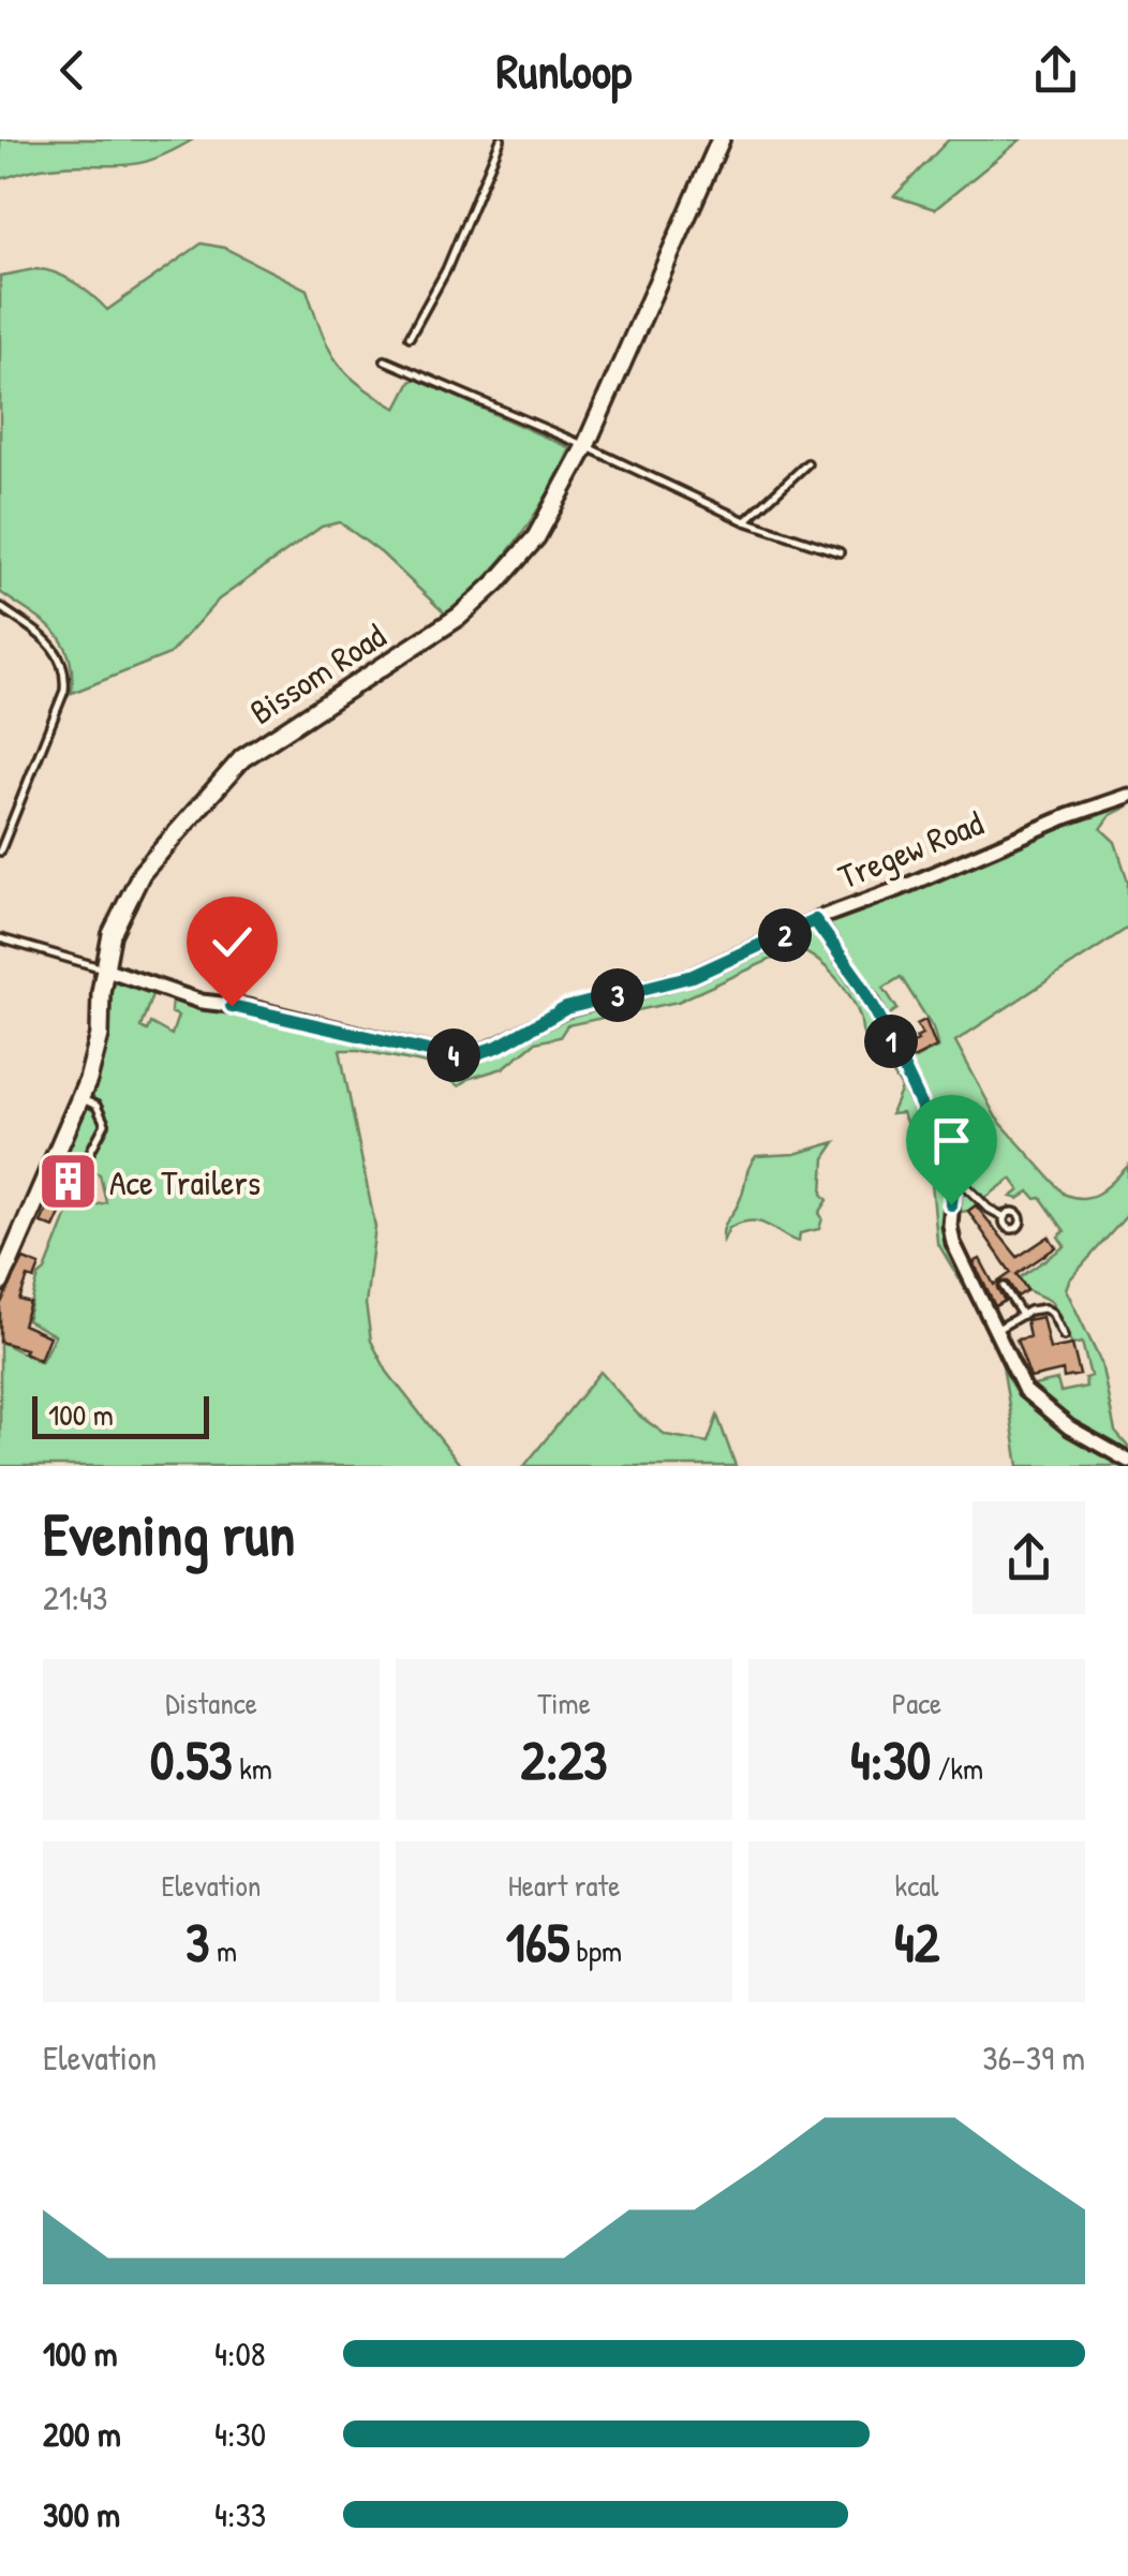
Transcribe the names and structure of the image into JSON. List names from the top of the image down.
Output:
{
  "streets": {
    "street": ["Bissom Road", "Tregew Road"]
  },
  "crossings": [
    ["Bissom Road", "Tregew Road"]
  ],
  "places": {
    "building": ["Ace Trailers"]
  },
  "scale_bar": "100 m",
  "page": {
    "header": "Runloop",
    "pins": [
      "2",
      "3",
      "1",
      "4"
    ],
    "scale": "100 m",
    "heading": ["Evening run", "21:43"],
    "stats": [
      ["Distance", "0.53 km"],
      ["Time", "2:23"],
      ["Pace", "4:30 /km"],
      ["Elevation", "3 m"],
      ["Heart rate", "165 bpm"],
      ["kcal", "42"]
    ],
    "chart": ["Elevation", "36–39 m"],
    "list": [
      {
        "name": "100 m",
        "note": "4:08"
      },
      {
        "name": "200 m",
        "note": "4:30"
      },
      {
        "name": "300 m",
        "note": "4:33"
      }
    ]
  }
}
